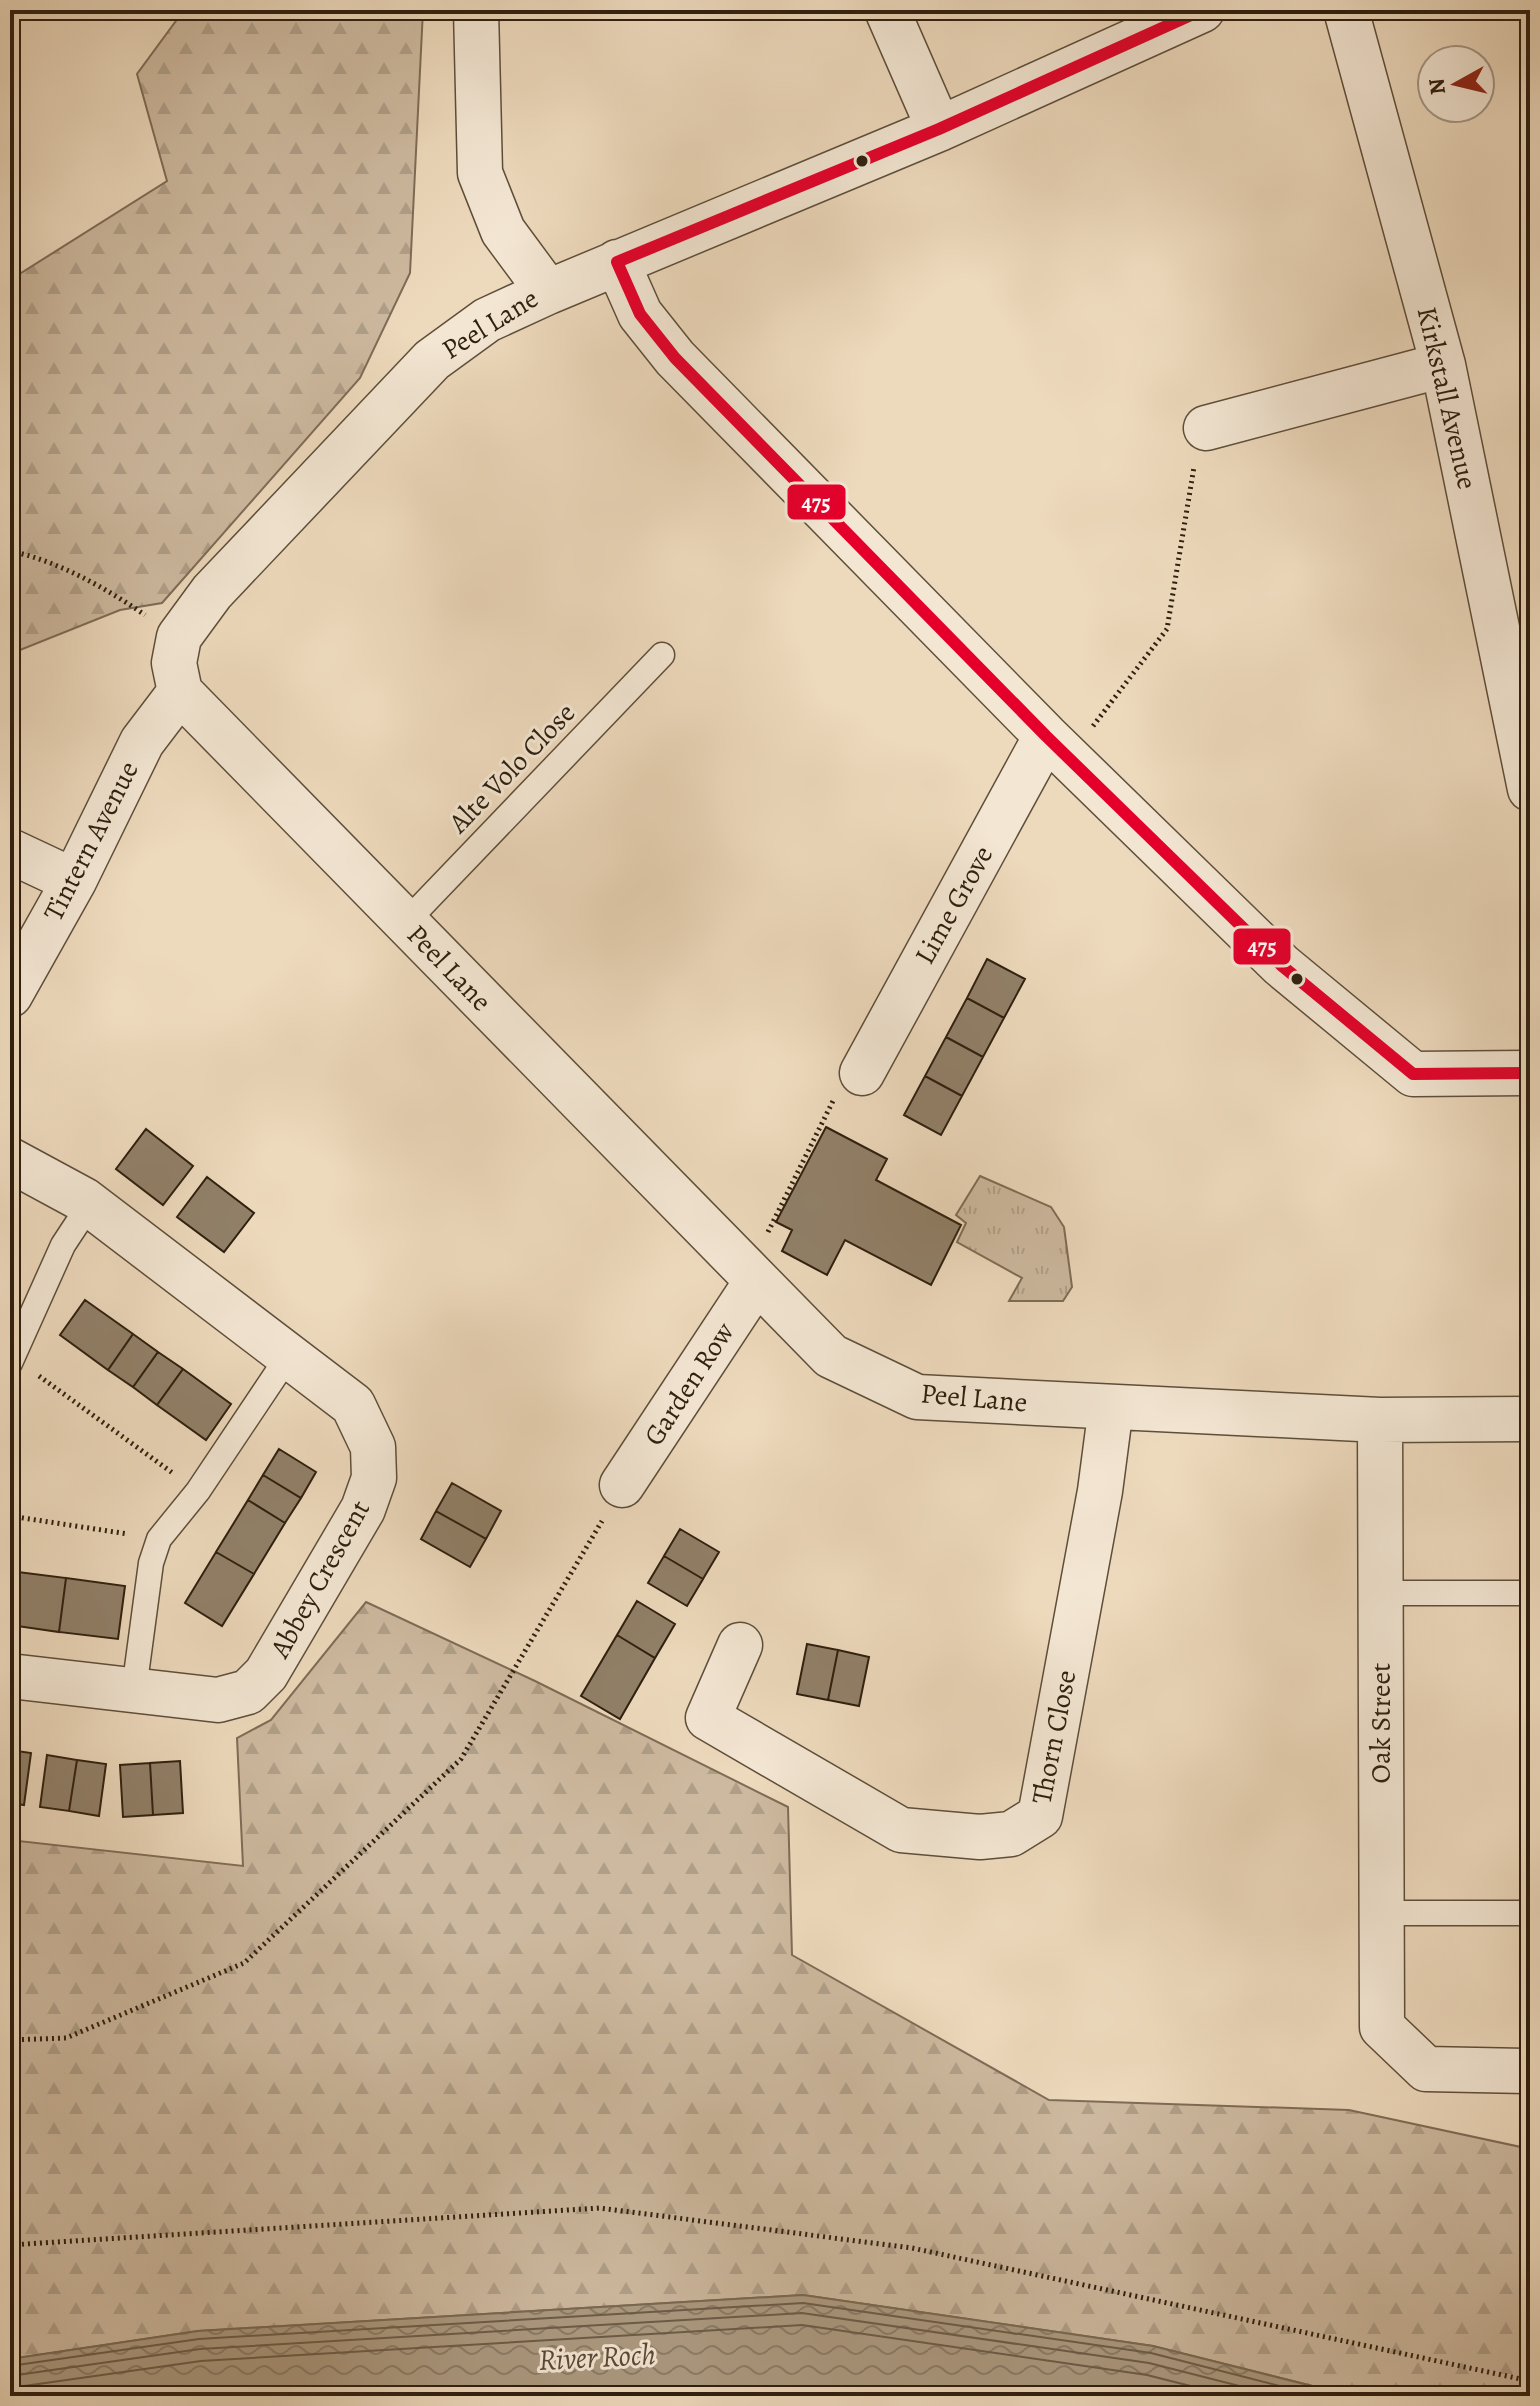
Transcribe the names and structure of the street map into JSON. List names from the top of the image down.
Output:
{
  "streets": {
    "street": [
      "Peel Lane",
      "Kirkstall Avenue",
      "Tintern Avenue",
      "Lime Grove",
      "Garden Row",
      "Abbey Crescent",
      "Oak Street",
      "Thorn Close"
    ],
    "lane": ["Alte Volo Close"]
  },
  "crossings": [
    ["Peel Lane", "Alte Volo Close"],
    ["Peel Lane", "Tintern Avenue"],
    ["Peel Lane", "Garden Row"],
    ["Peel Lane", "Oak Street"],
    ["Peel Lane", "Thorn Close"]
  ],
  "water": ["River Roch"],
  "lines": ["transit line 475"],
  "north": "left"
}
